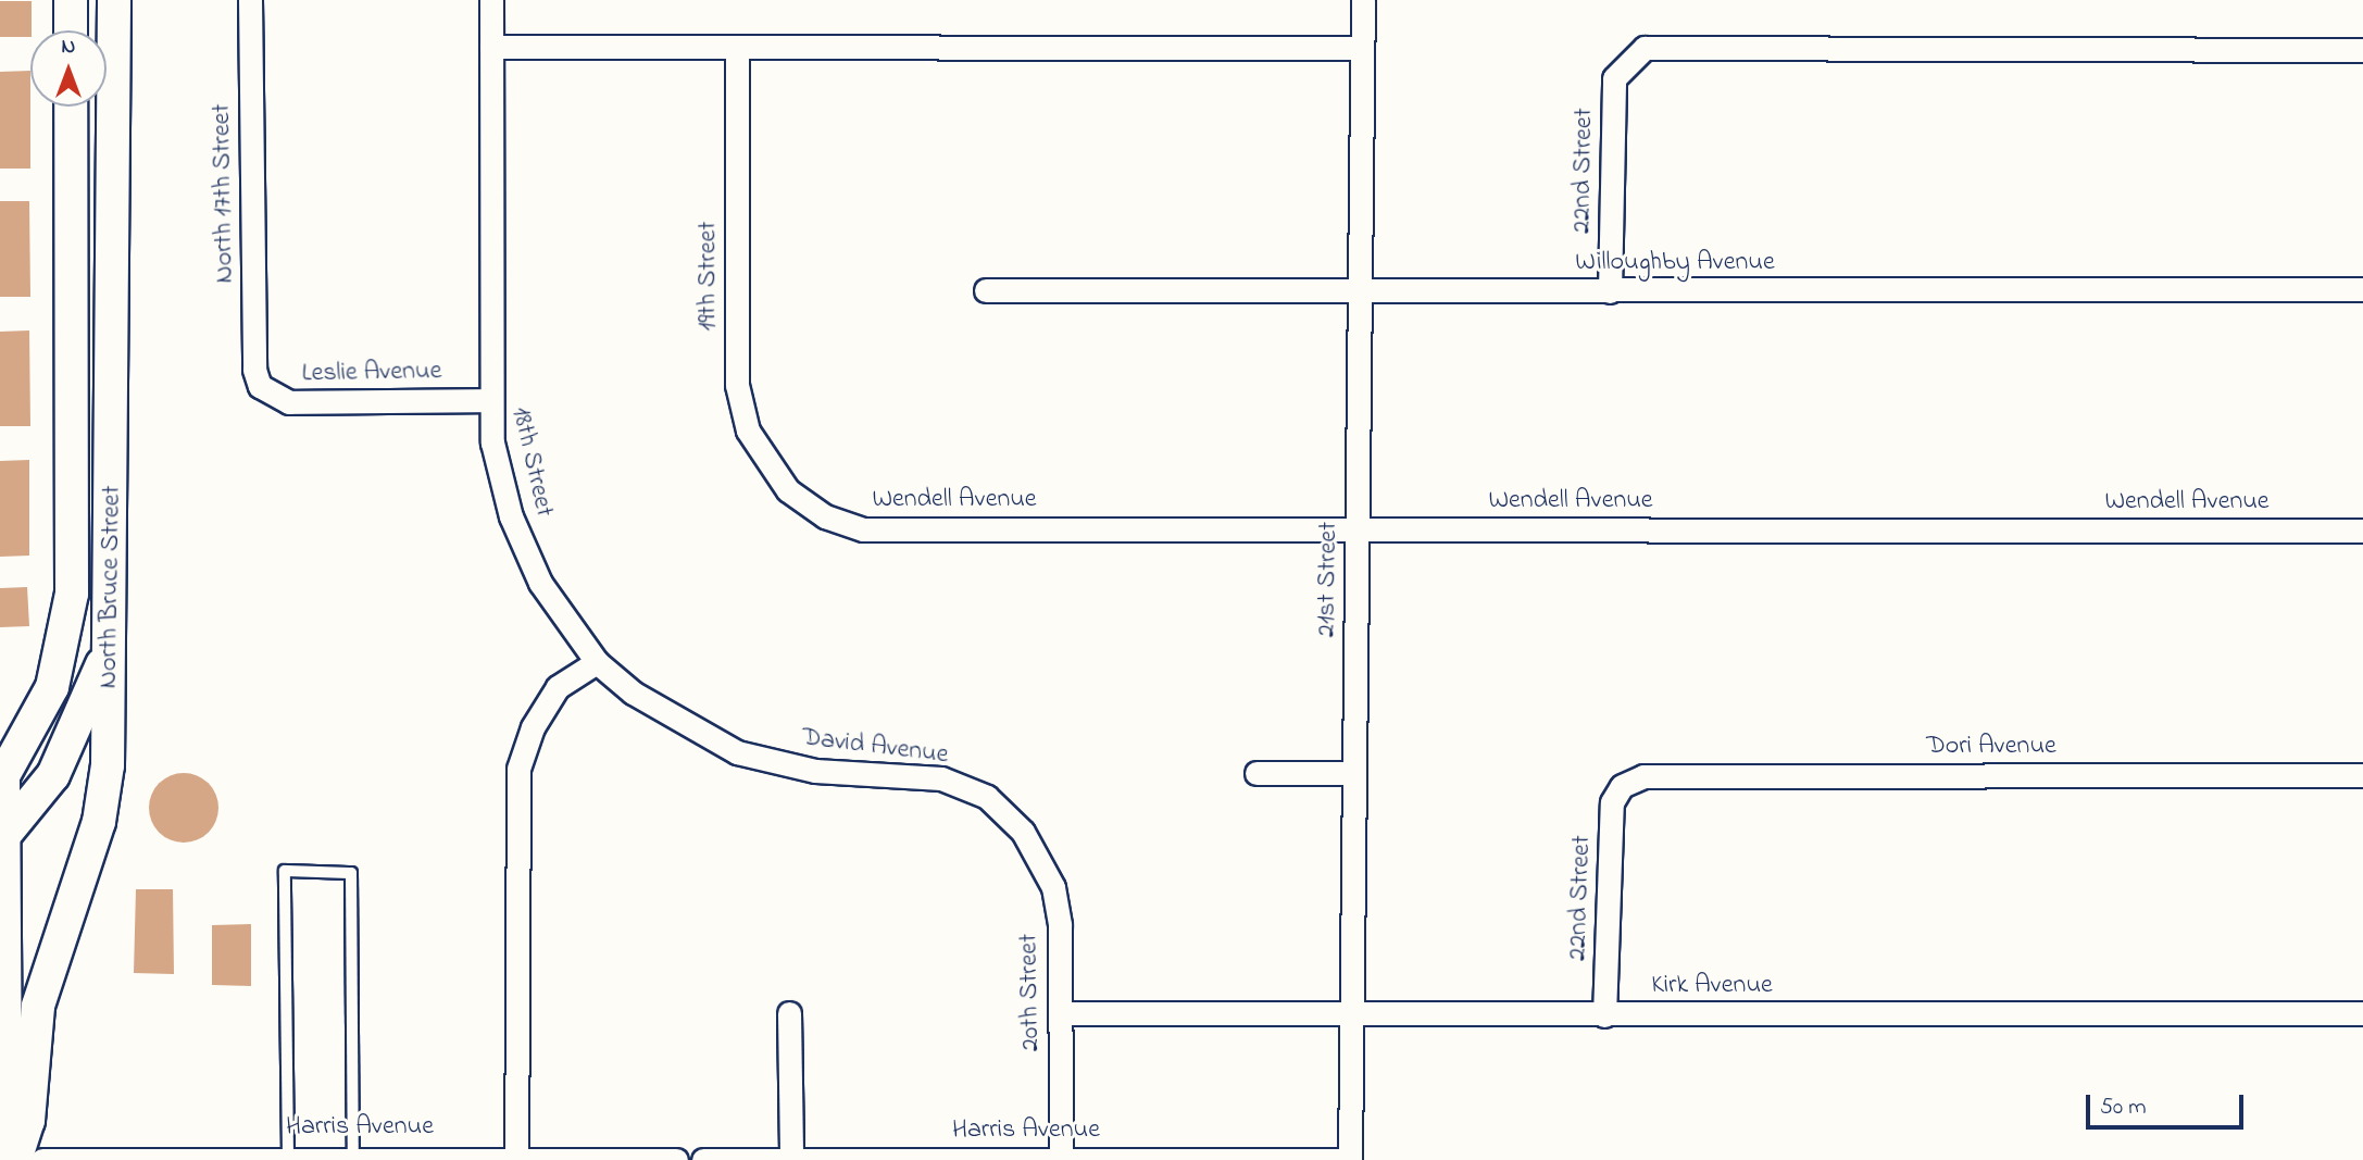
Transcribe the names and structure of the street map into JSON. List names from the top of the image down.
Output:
{
  "streets": {
    "main road": ["North Bruce Street"],
    "street": [
      "22nd Street",
      "North 17th Street",
      "Willoughby Avenue",
      "19th Street",
      "Leslie Avenue",
      "18th Street",
      "Wendell Avenue",
      "21st Street",
      "David Avenue",
      "Dori Avenue",
      "Kirk Avenue",
      "20th Street",
      "Harris Avenue"
    ]
  },
  "crossings": [
    ["22nd Street", "Willoughby Avenue"],
    ["22nd Street", "Dori Avenue"],
    ["22nd Street", "Kirk Avenue"],
    ["North 17th Street", "Leslie Avenue"],
    ["Willoughby Avenue", "21st Street"],
    ["19th Street", "Wendell Avenue"],
    ["Leslie Avenue", "18th Street"],
    ["18th Street", "David Avenue"],
    ["Wendell Avenue", "21st Street"],
    ["21st Street", "Kirk Avenue"],
    ["21st Street", "Harris Avenue"],
    ["David Avenue", "20th Street"],
    ["Kirk Avenue", "20th Street"],
    ["20th Street", "Harris Avenue"]
  ],
  "scale_bar": "50 m",
  "north": "top"
}
